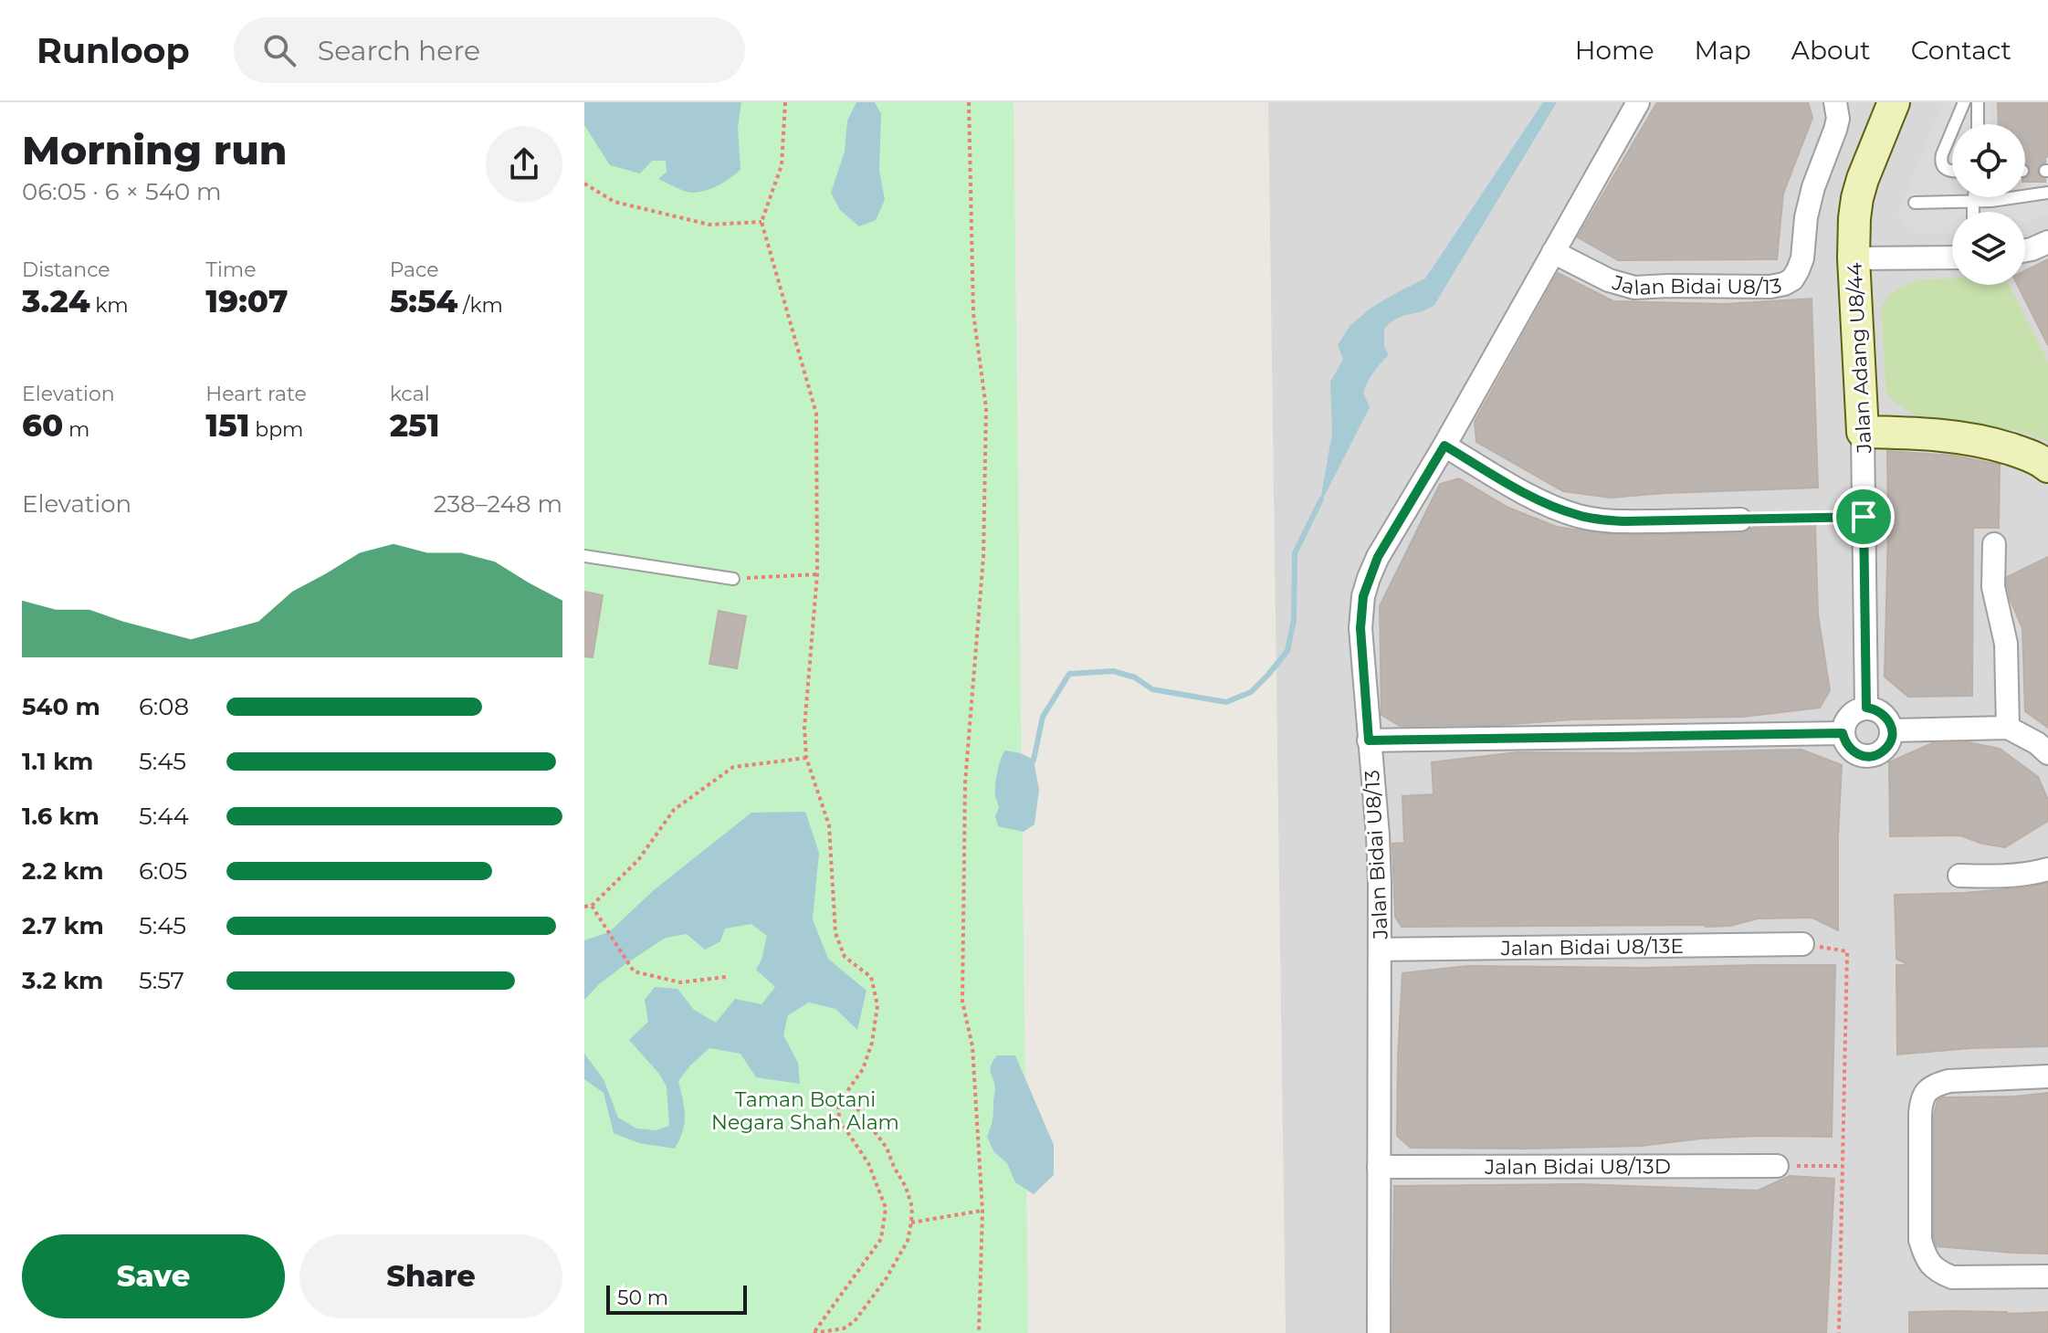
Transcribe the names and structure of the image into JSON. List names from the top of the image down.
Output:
{
  "streets": {
    "street": [
      "Jalan Bidai U8/13",
      "Jalan Adang U8/44",
      "Jalan Bidai U8/13E",
      "Jalan Bidai U8/13D"
    ]
  },
  "crossings": [
    ["Jalan Bidai U8/13", "Jalan Bidai U8/13E"],
    ["Jalan Bidai U8/13", "Jalan Bidai U8/13D"]
  ],
  "parks": ["Taman Botani Negara Shah Alam"],
  "scale_bar": "50 m",
  "page": {
    "header": "Runloop",
    "search": "Search here",
    "nav": [
      "Home",
      "Map",
      "About",
      "Contact"
    ],
    "heading": ["Morning run", "06:05 · 6 × 540 m"],
    "stats": [
      ["Distance", "3.24 km"],
      ["Time", "19:07"],
      ["Pace", "5:54 /km"],
      ["Elevation", "60 m"],
      ["Heart rate", "151 bpm"],
      ["kcal", "251"]
    ],
    "chart": ["Elevation", "238–248 m"],
    "list": [
      {
        "name": "540 m",
        "note": "6:08"
      },
      {
        "name": "1.1 km",
        "note": "5:45"
      },
      {
        "name": "1.6 km",
        "note": "5:44"
      },
      {
        "name": "2.2 km",
        "note": "6:05"
      },
      {
        "name": "2.7 km",
        "note": "5:45"
      },
      {
        "name": "3.2 km",
        "note": "5:57"
      }
    ],
    "buttons": ["Save", "Share"],
    "scale": "50 m"
  }
}
